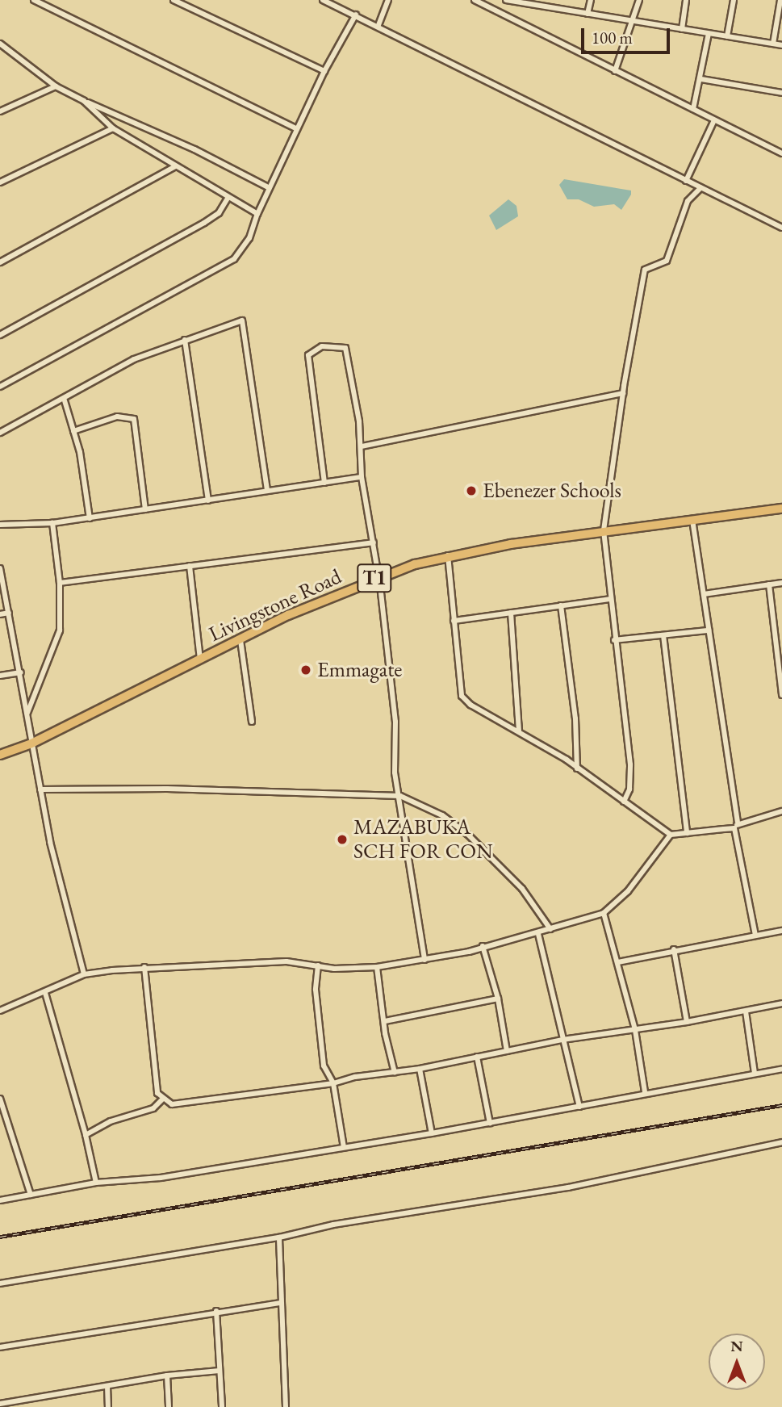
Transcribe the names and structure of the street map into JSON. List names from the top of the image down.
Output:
{
  "streets": {
    "highway": ["T1", "Livingstone Road"]
  },
  "places": ["Ebenezer Schools", "Emmagate", "MAZABUKA SCH FOR CON"],
  "scale_bar": "100 m",
  "north": "top"
}
